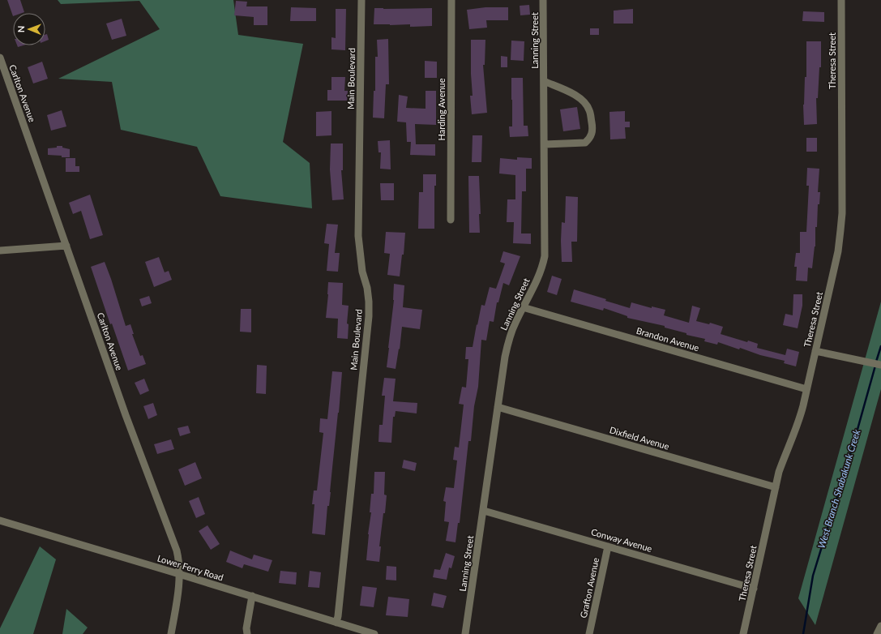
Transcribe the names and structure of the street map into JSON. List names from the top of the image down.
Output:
{
  "streets": {
    "street": [
      "Lanning Street",
      "Theresa Street",
      "Main Boulevard",
      "Carlton Avenue",
      "Harding Avenue",
      "Brandon Avenue",
      "Dixfield Avenue",
      "Conway Avenue",
      "Lower Ferry Road",
      "Grafton Avenue"
    ]
  },
  "crossings": [
    ["Lanning Street", "Brandon Avenue"],
    ["Lanning Street", "Dixfield Avenue"],
    ["Lanning Street", "Conway Avenue"],
    ["Theresa Street", "Brandon Avenue"],
    ["Theresa Street", "Dixfield Avenue"],
    ["Theresa Street", "Conway Avenue"],
    ["Main Boulevard", "Lower Ferry Road"],
    ["Carlton Avenue", "Lower Ferry Road"],
    ["Conway Avenue", "Grafton Avenue"]
  ],
  "water": ["West Branch Shabakunk Creek"],
  "north": "left"
}
